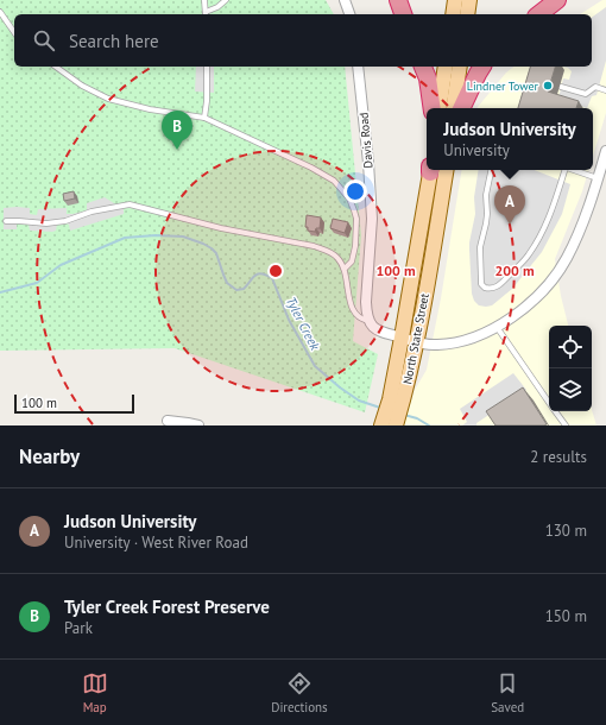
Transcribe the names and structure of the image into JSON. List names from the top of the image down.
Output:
{
  "streets": {
    "main road": ["North State Street"],
    "street": ["Davis Road"]
  },
  "water": ["Tyler Creek"],
  "places": ["Lindner Tower"],
  "scale_bar": "100 m",
  "page": {
    "search": "Search here",
    "popup": ["Judson University", "University"],
    "pins": ["B", "A"],
    "scale": "100 m",
    "heading": ["Nearby", "2 results"],
    "list": [
      {
        "mark": "A",
        "name": "Judson University",
        "note": "University · West River Road",
        "value": "130 m"
      },
      {
        "mark": "B",
        "name": "Tyler Creek Forest Preserve",
        "note": "Park",
        "value": "150 m"
      }
    ],
    "nav": ["Map", "Directions", "Saved"]
  },
  "rings": ["100 m", "200 m"]
}
